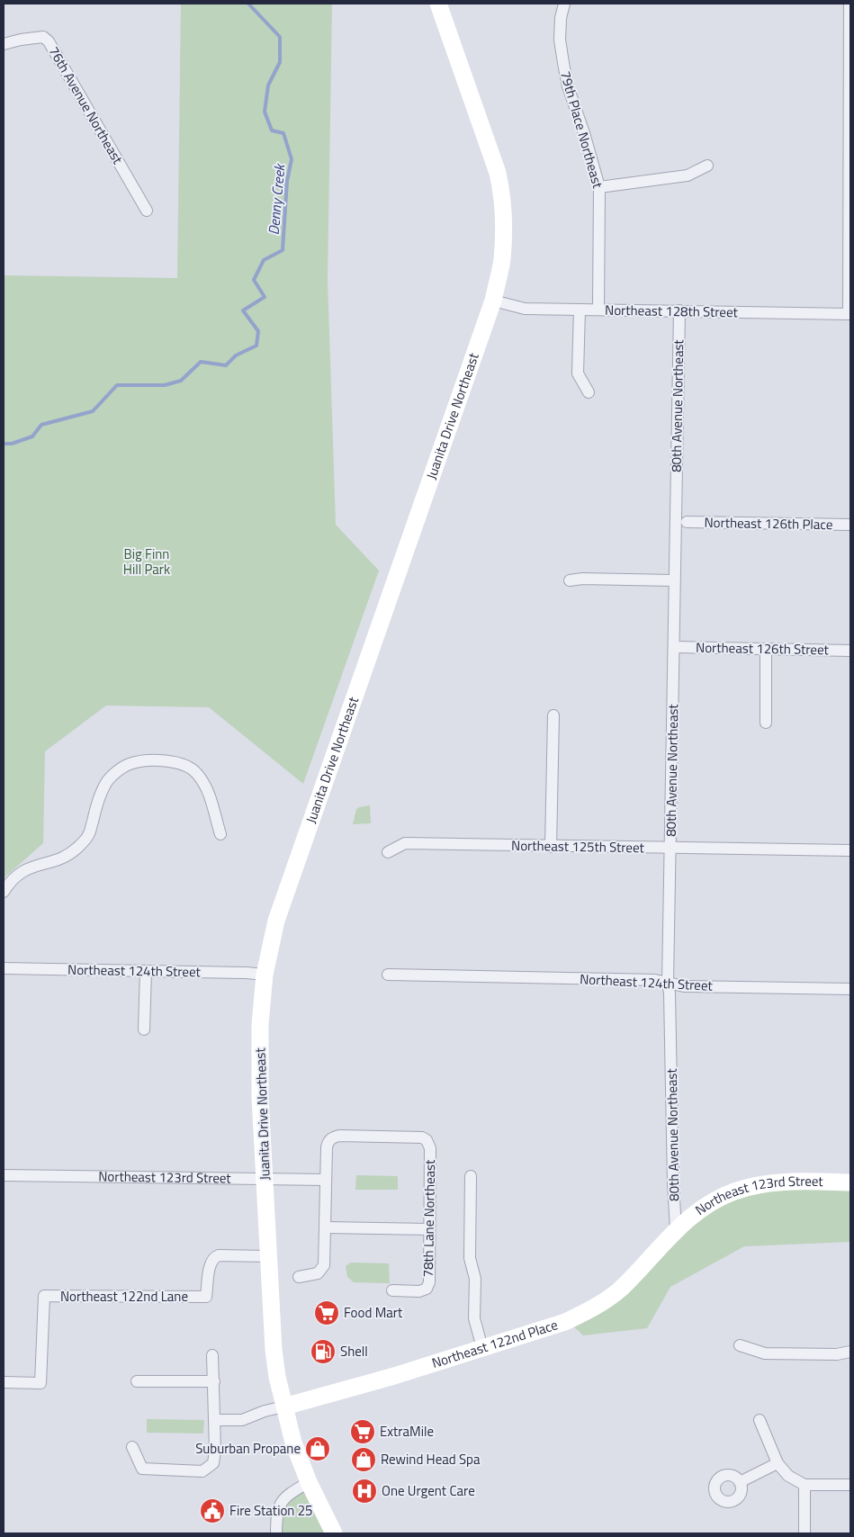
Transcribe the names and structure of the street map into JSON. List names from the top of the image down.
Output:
{
  "streets": {
    "main road": ["Juanita Drive Northeast", "Northeast 123rd Street", "Northeast 122nd Place"],
    "street": [
      "76th Avenue Northeast",
      "79th Place Northeast",
      "Northeast 128th Street",
      "80th Avenue Northeast",
      "Northeast 126th Place",
      "Northeast 126th Street",
      "Northeast 125th Street",
      "Northeast 124th Street",
      "78th Lane Northeast",
      "Northeast 122nd Lane"
    ]
  },
  "crossings": [
    ["79th Place Northeast", "Northeast 128th Street"],
    ["Northeast 128th Street", "80th Avenue Northeast"],
    ["Northeast 128th Street", "Juanita Drive Northeast"],
    ["80th Avenue Northeast", "Northeast 126th Street"],
    ["80th Avenue Northeast", "Northeast 125th Street"],
    ["80th Avenue Northeast", "Northeast 124th Street"],
    ["80th Avenue Northeast", "Northeast 123rd Street"],
    ["80th Avenue Northeast", "Northeast 122nd Place"],
    ["Juanita Drive Northeast", "Northeast 124th Street"],
    ["Juanita Drive Northeast", "Northeast 123rd Street"],
    ["Juanita Drive Northeast", "Northeast 122nd Lane"],
    ["Juanita Drive Northeast", "Northeast 122nd Place"],
    ["Northeast 123rd Street", "78th Lane Northeast"],
    ["Northeast 123rd Street", "Northeast 122nd Place"]
  ],
  "water": ["Denny Creek"],
  "parks": ["Big Finn Hill Park"],
  "places": {
    "supermarket": ["Food Mart", "ExtraMile"],
    "fuel station": ["Shell"],
    "shop": ["Suburban Propane", "Rewind Head Spa"],
    "hospital": ["One Urgent Care"],
    "public building": ["Fire Station 25"]
  }
}
